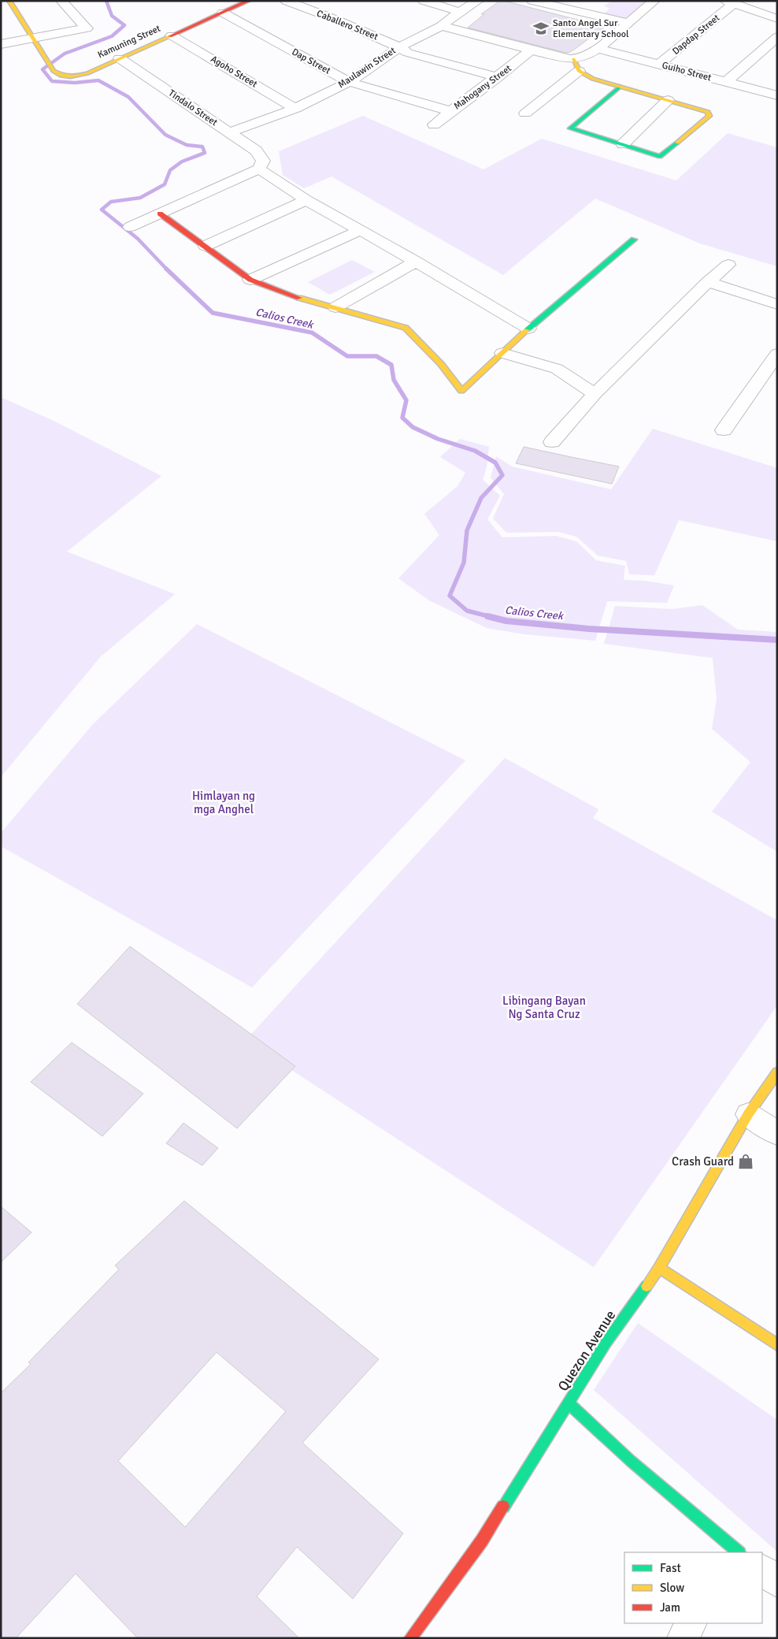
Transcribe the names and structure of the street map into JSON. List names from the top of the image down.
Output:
{
  "streets": {
    "street": [
      "Caballero Street",
      "Dapdap Street",
      "Kamuning Street",
      "Dap Street",
      "Maulawin Street",
      "Agoho Street",
      "Guiho Street",
      "Mahogany Street",
      "Tindalo Street",
      "Quezon Avenue"
    ]
  },
  "crossings": [
    ["Caballero Street", "Maulawin Street"],
    ["Caballero Street", "Mahogany Street"],
    ["Dapdap Street", "Guiho Street"],
    ["Kamuning Street", "Dap Street"],
    ["Kamuning Street", "Agoho Street"],
    ["Kamuning Street", "Tindalo Street"],
    ["Dap Street", "Maulawin Street"],
    ["Dap Street", "Mahogany Street"],
    ["Maulawin Street", "Agoho Street"],
    ["Maulawin Street", "Tindalo Street"]
  ],
  "water": ["Calios Creek"],
  "parks": ["Himlayan ng mga Anghel", "Libingang Bayan Ng Santa Cruz"],
  "places": {
    "school or university": ["Santo Angel Sur Elementary School"],
    "shop": ["Crash Guard"]
  },
  "legend": ["Fast", "Slow", "Jam"]
}
